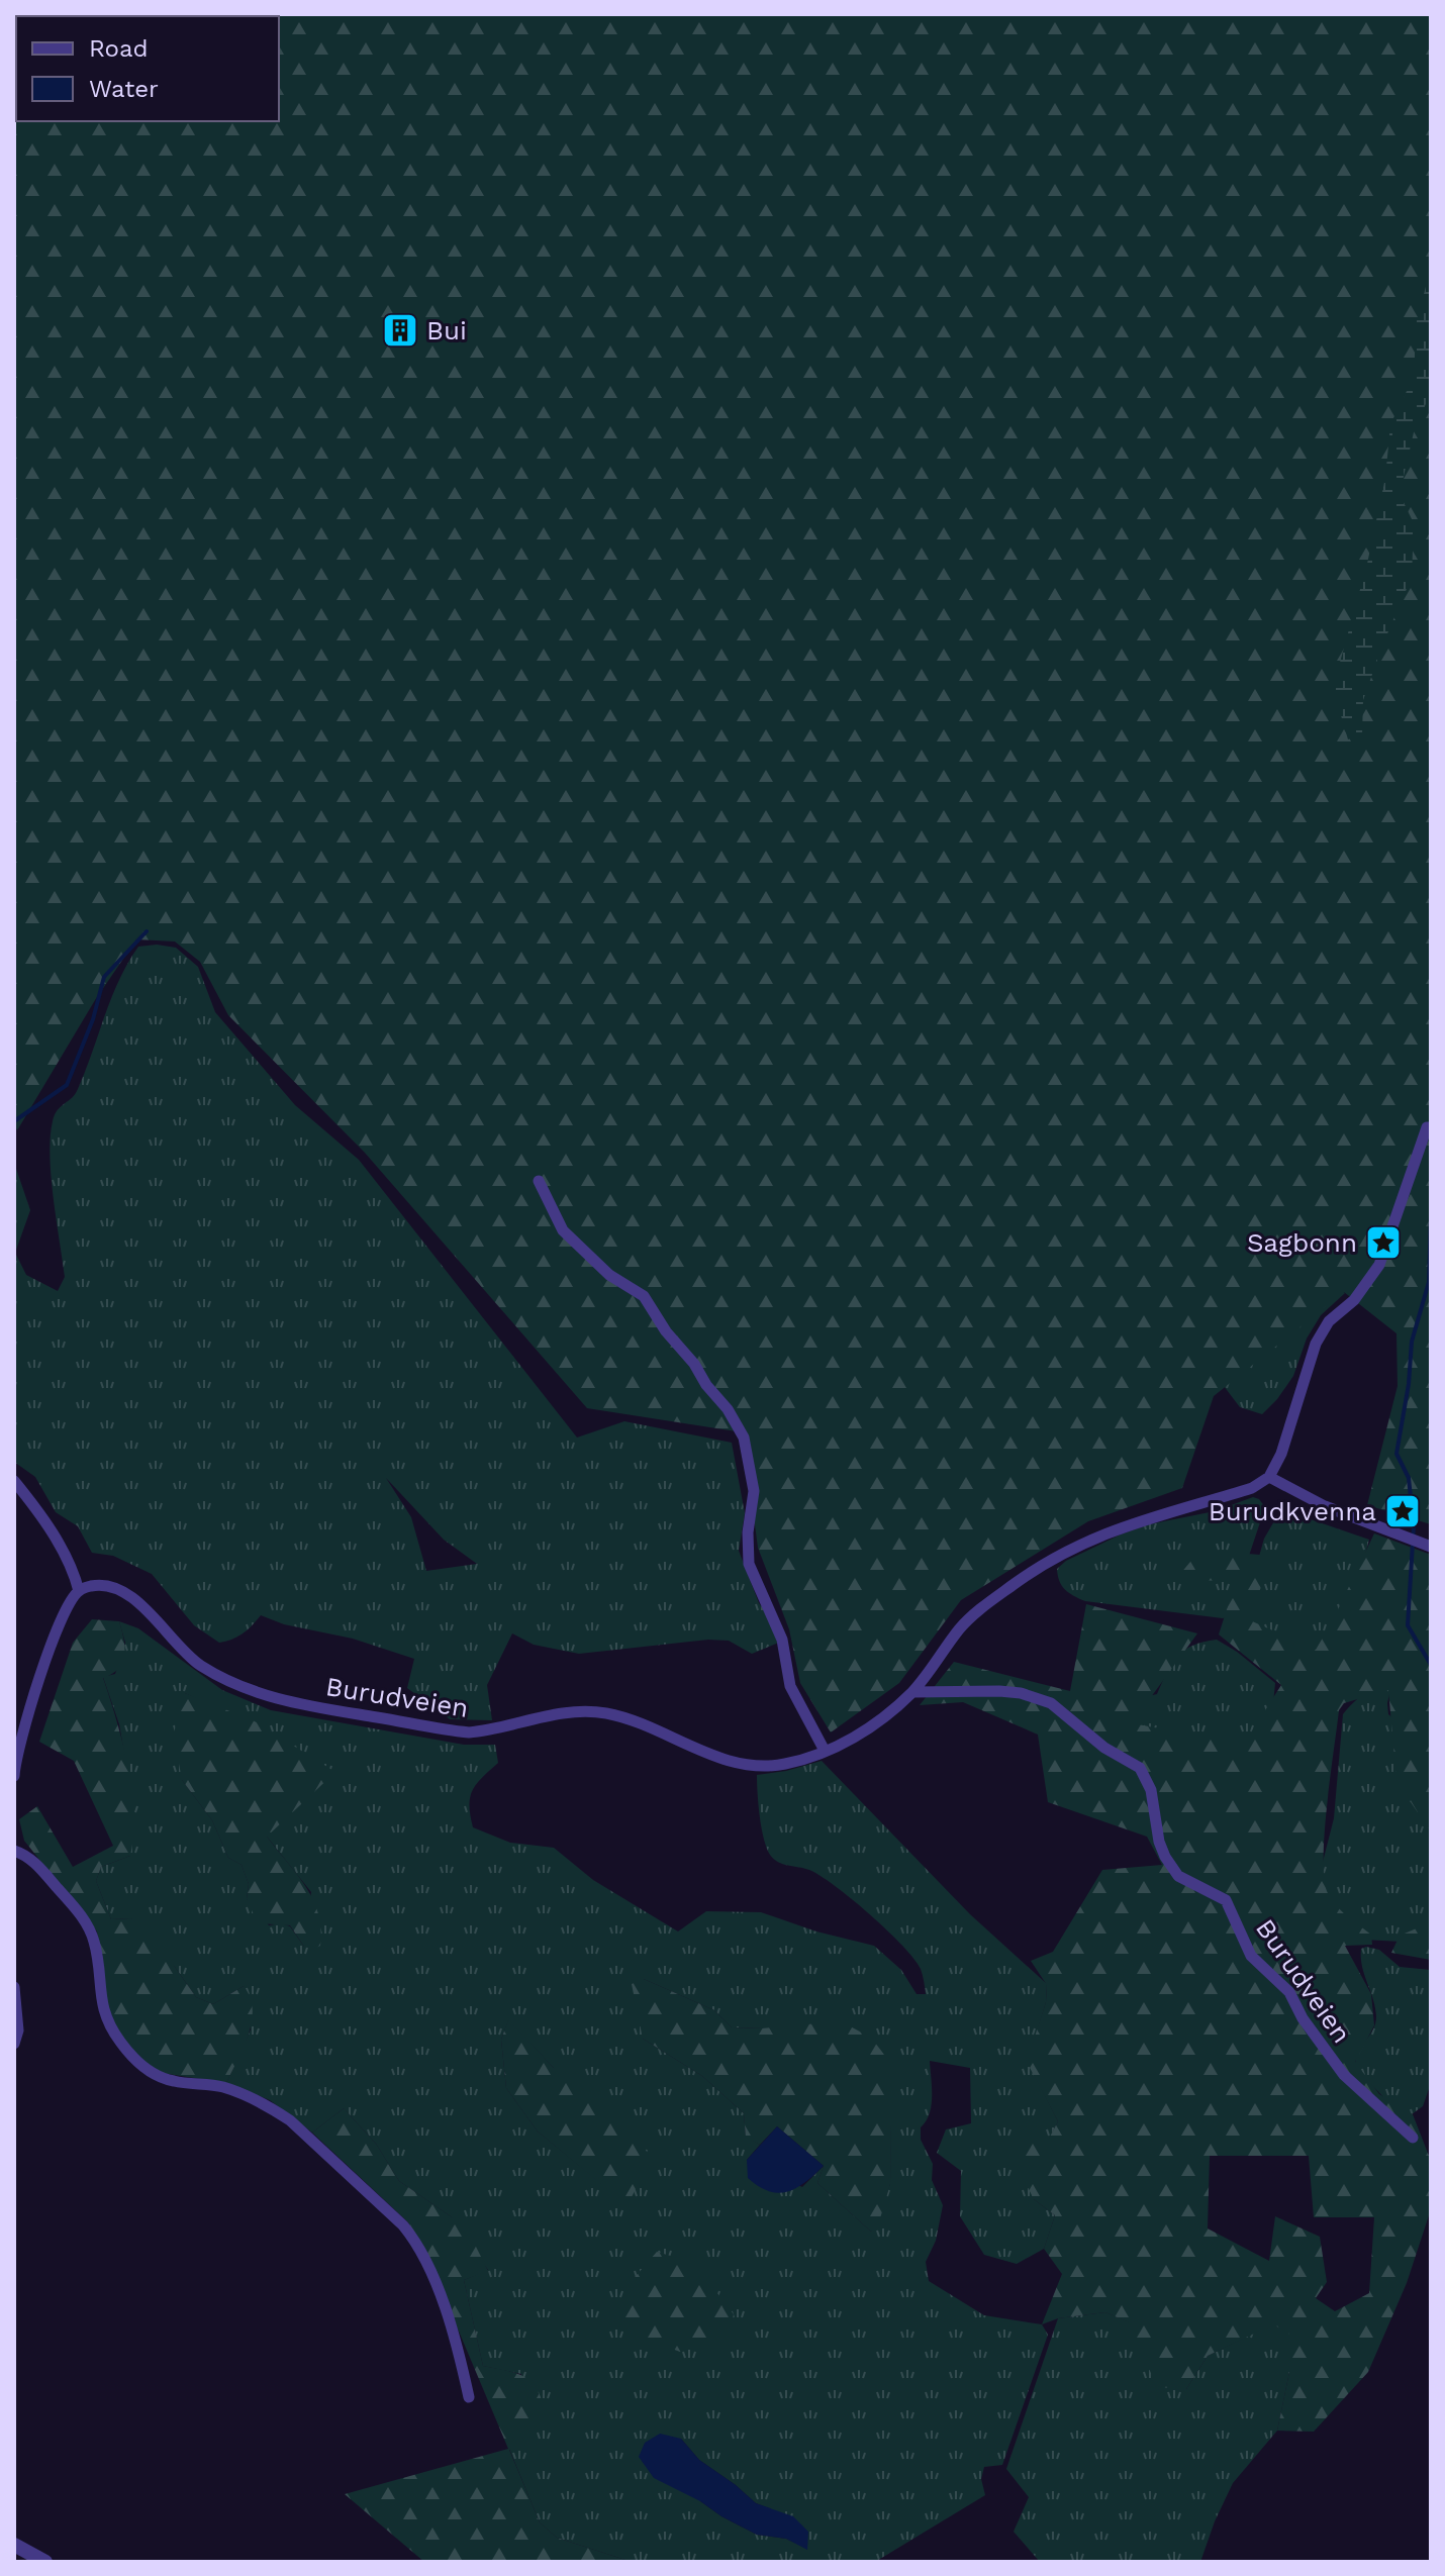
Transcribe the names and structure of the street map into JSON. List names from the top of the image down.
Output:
{
  "streets": {
    "street": ["Burudveien"]
  },
  "places": {
    "building": ["Bui"],
    "place": ["Sagbonn", "Burudkvenna"]
  },
  "legend": ["Road", "Water"]
}
